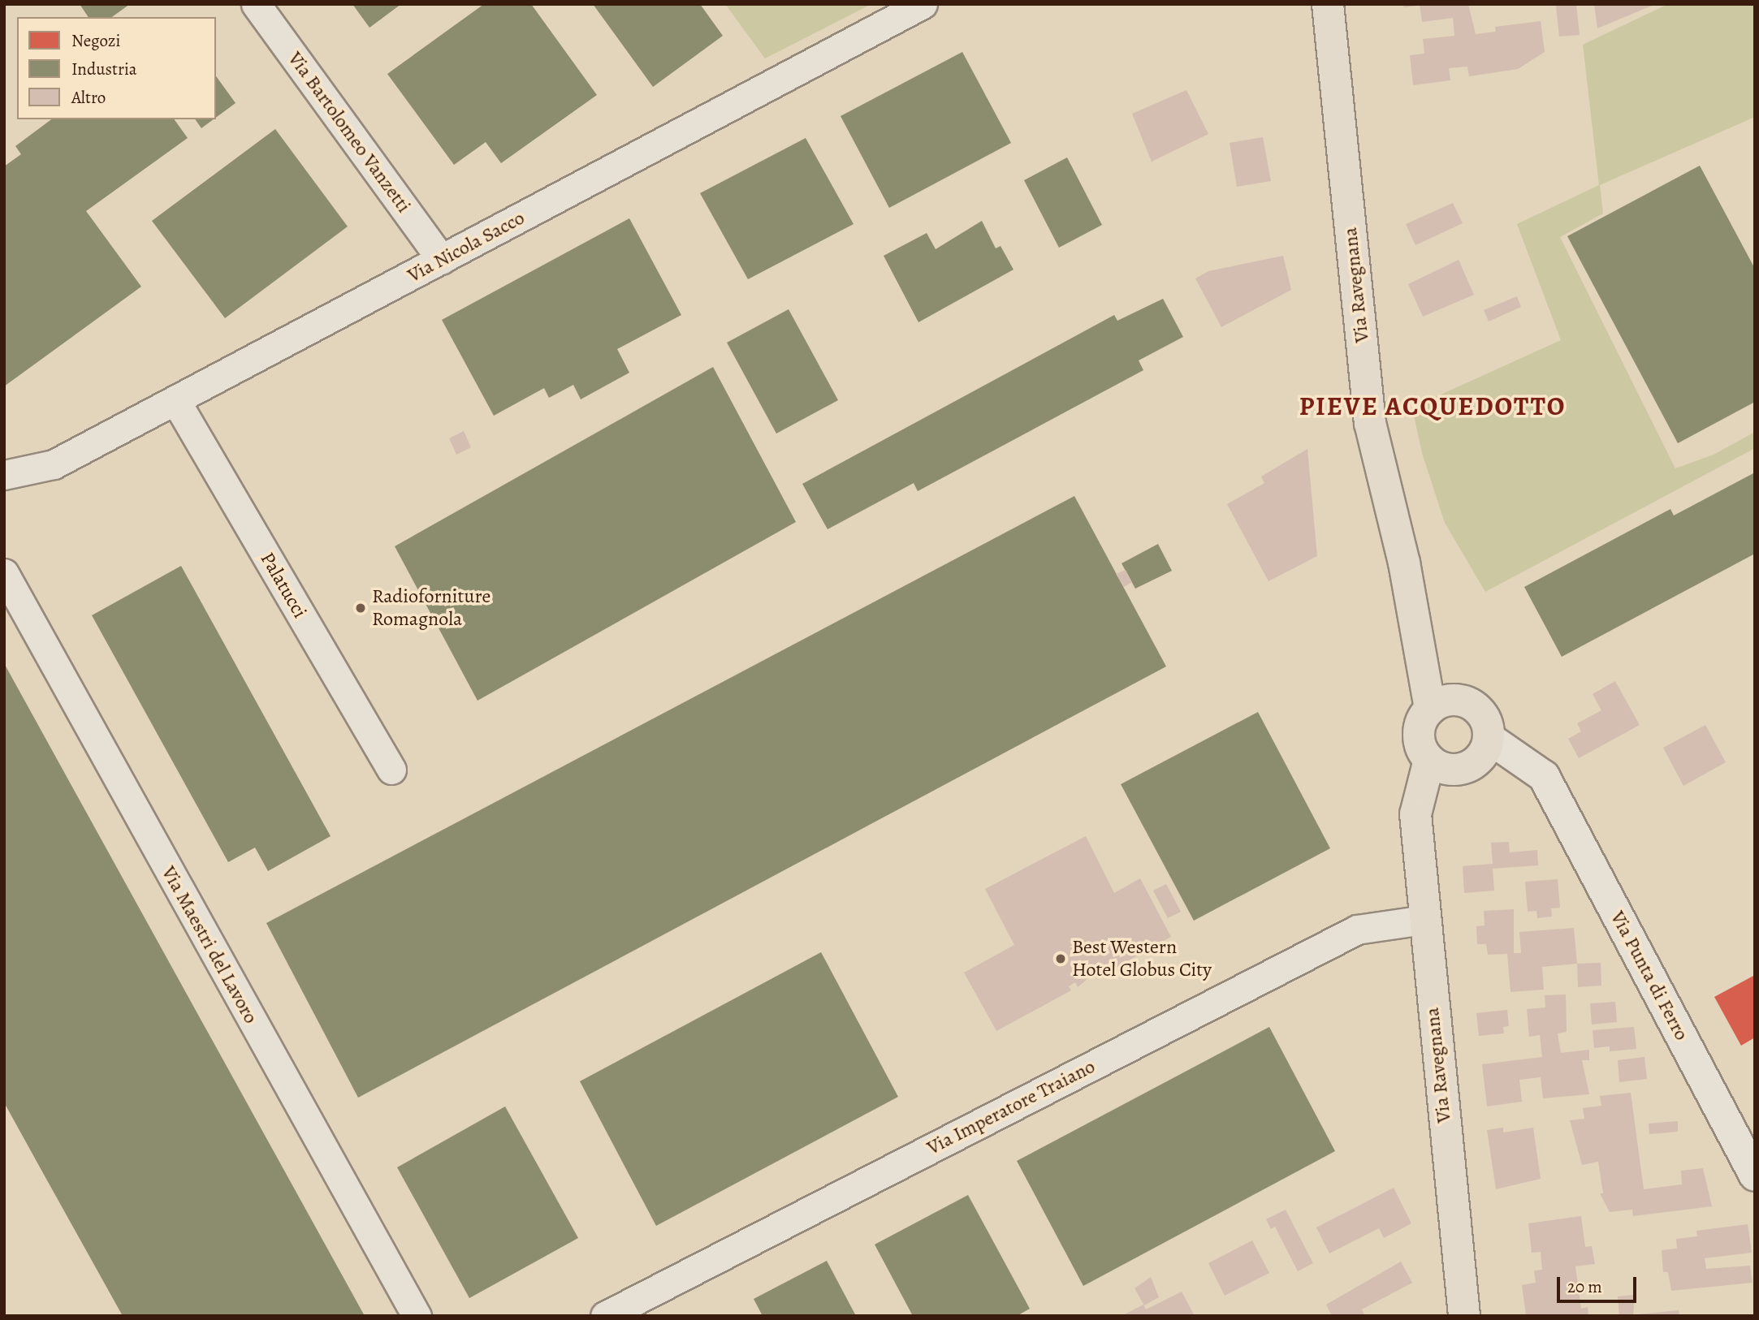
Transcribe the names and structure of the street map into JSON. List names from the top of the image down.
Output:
{
  "streets": {
    "main road": ["Via Ravegnana"],
    "street": [
      "Via Bartolomeo Vanzetti",
      "Via Nicola Sacco",
      "Palatucci",
      "Via Maestri del Lavoro",
      "Via Punta di Ferro",
      "Via Imperatore Traiano"
    ]
  },
  "crossings": [
    ["Via Bartolomeo Vanzetti", "Via Nicola Sacco"],
    ["Via Nicola Sacco", "Palatucci"],
    ["Via Ravegnana", "Via Punta di Ferro"],
    ["Via Ravegnana", "Via Imperatore Traiano"]
  ],
  "districts": ["PIEVE ACQUEDOTTO"],
  "places": ["Radioforniture Romagnola", "Best Western Hotel Globus City"],
  "legend": ["Negozi", "Industria", "Altro"],
  "scale_bar": "20 m"
}
